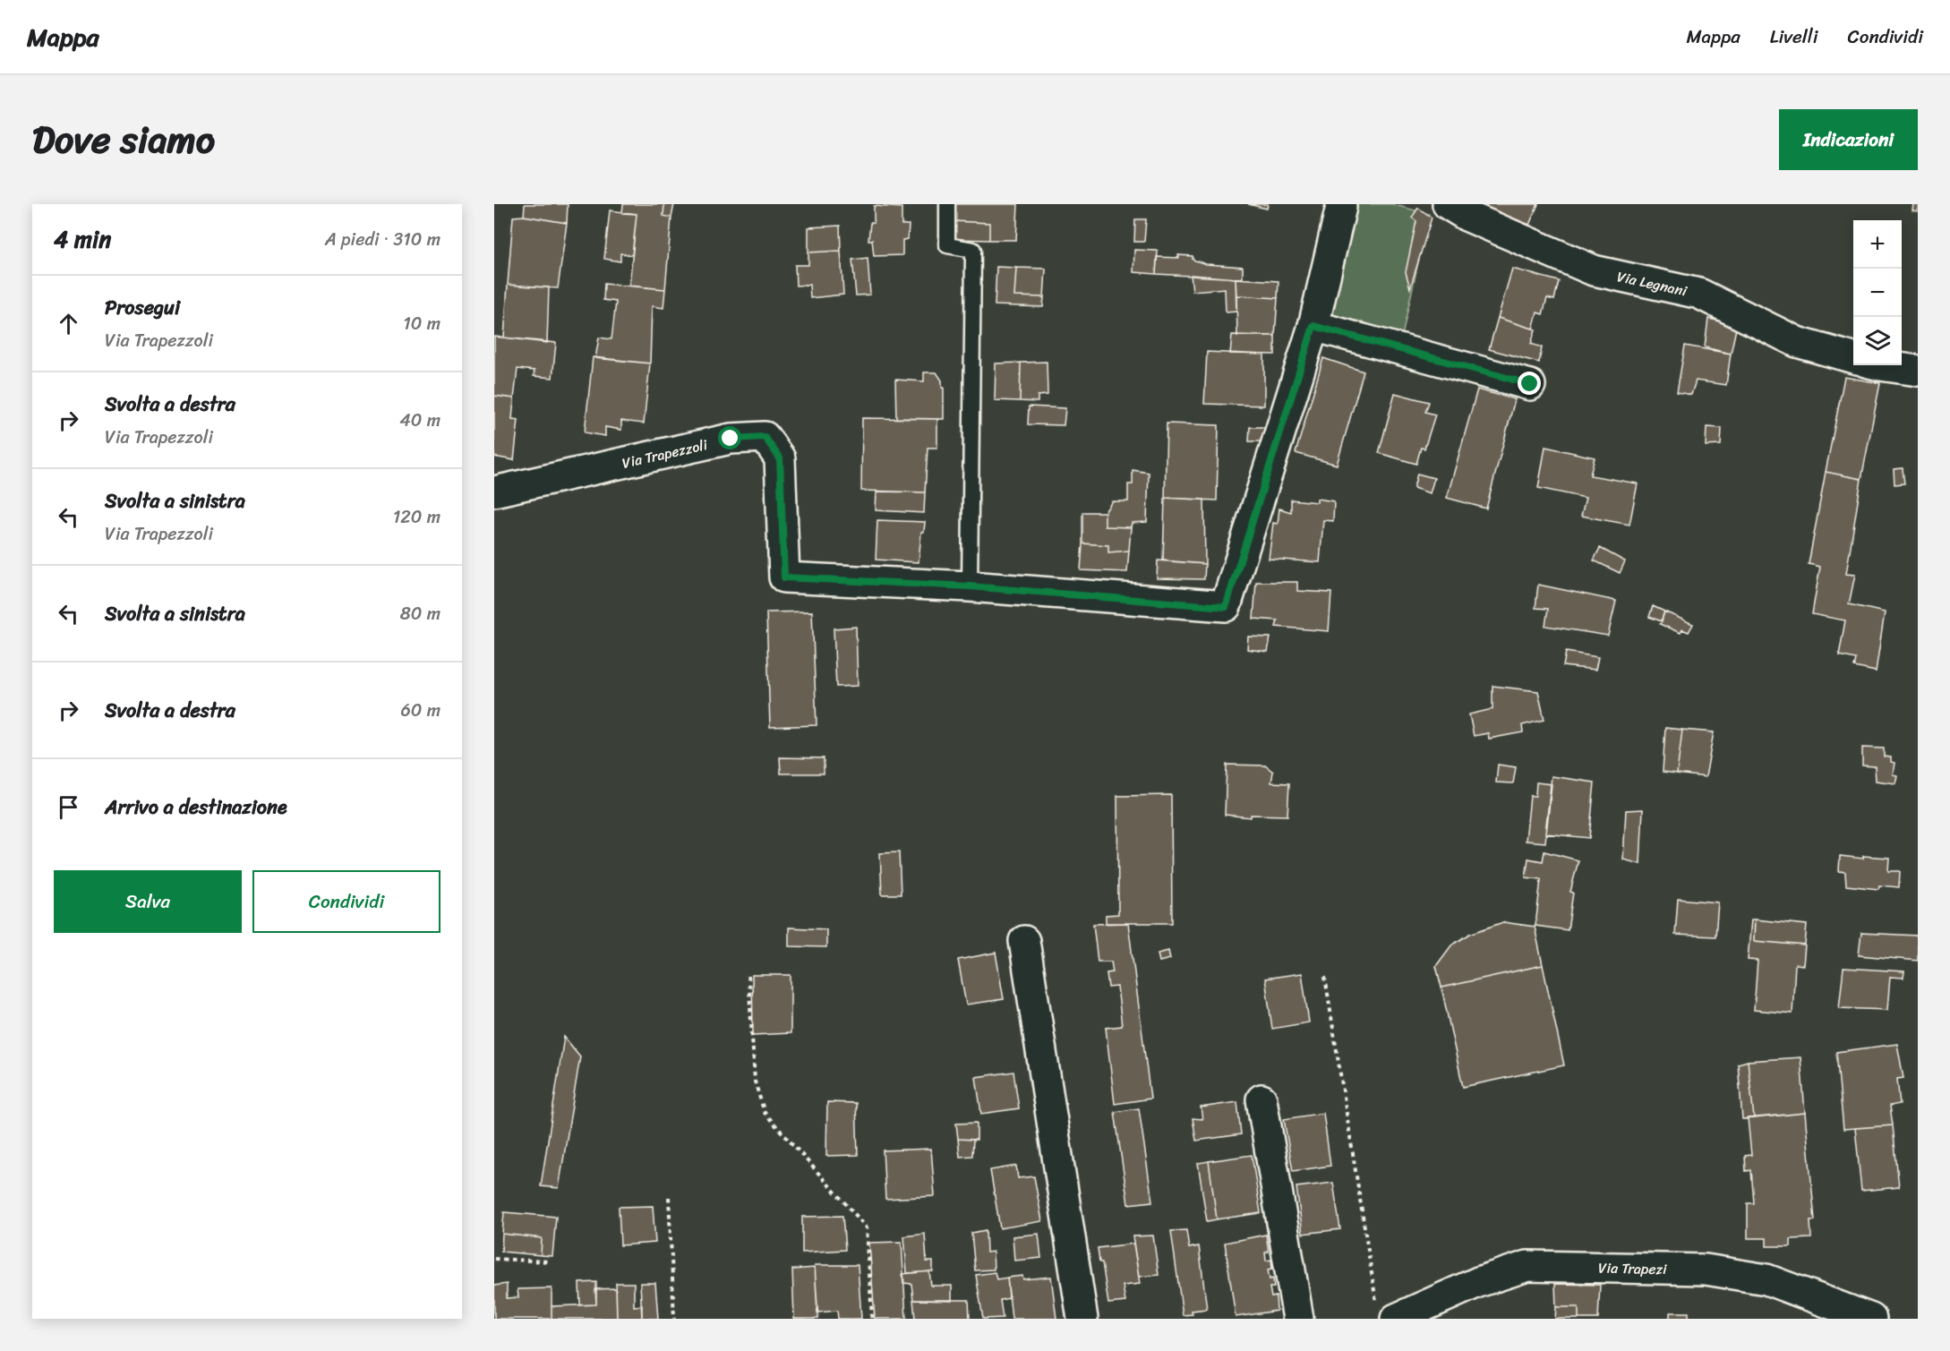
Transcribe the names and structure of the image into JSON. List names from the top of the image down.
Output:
{
  "streets": {
    "street": ["Via Legnani", "Via Trapezzoli", "Via Trapezi"]
  },
  "page": {
    "header": "Mappa",
    "nav": ["Mappa", "Livelli", "Condividi"],
    "title": "Dove siamo",
    "buttons": [
      "Indicazioni",
      ["Salva", "Condividi"]
    ],
    "heading": ["4 min", "A piedi · 310 m"],
    "map_buttons": ["+", "−"],
    "list": [
      ["Prosegui", "Via Trapezzoli", "10 m"],
      ["Svolta a destra", "Via Trapezzoli", "40 m"],
      ["Svolta a sinistra", "Via Trapezzoli", "120 m"],
      ["Svolta a sinistra", "80 m"],
      ["Svolta a destra", "60 m"],
      "Arrivo a destinazione"
    ]
  }
}
